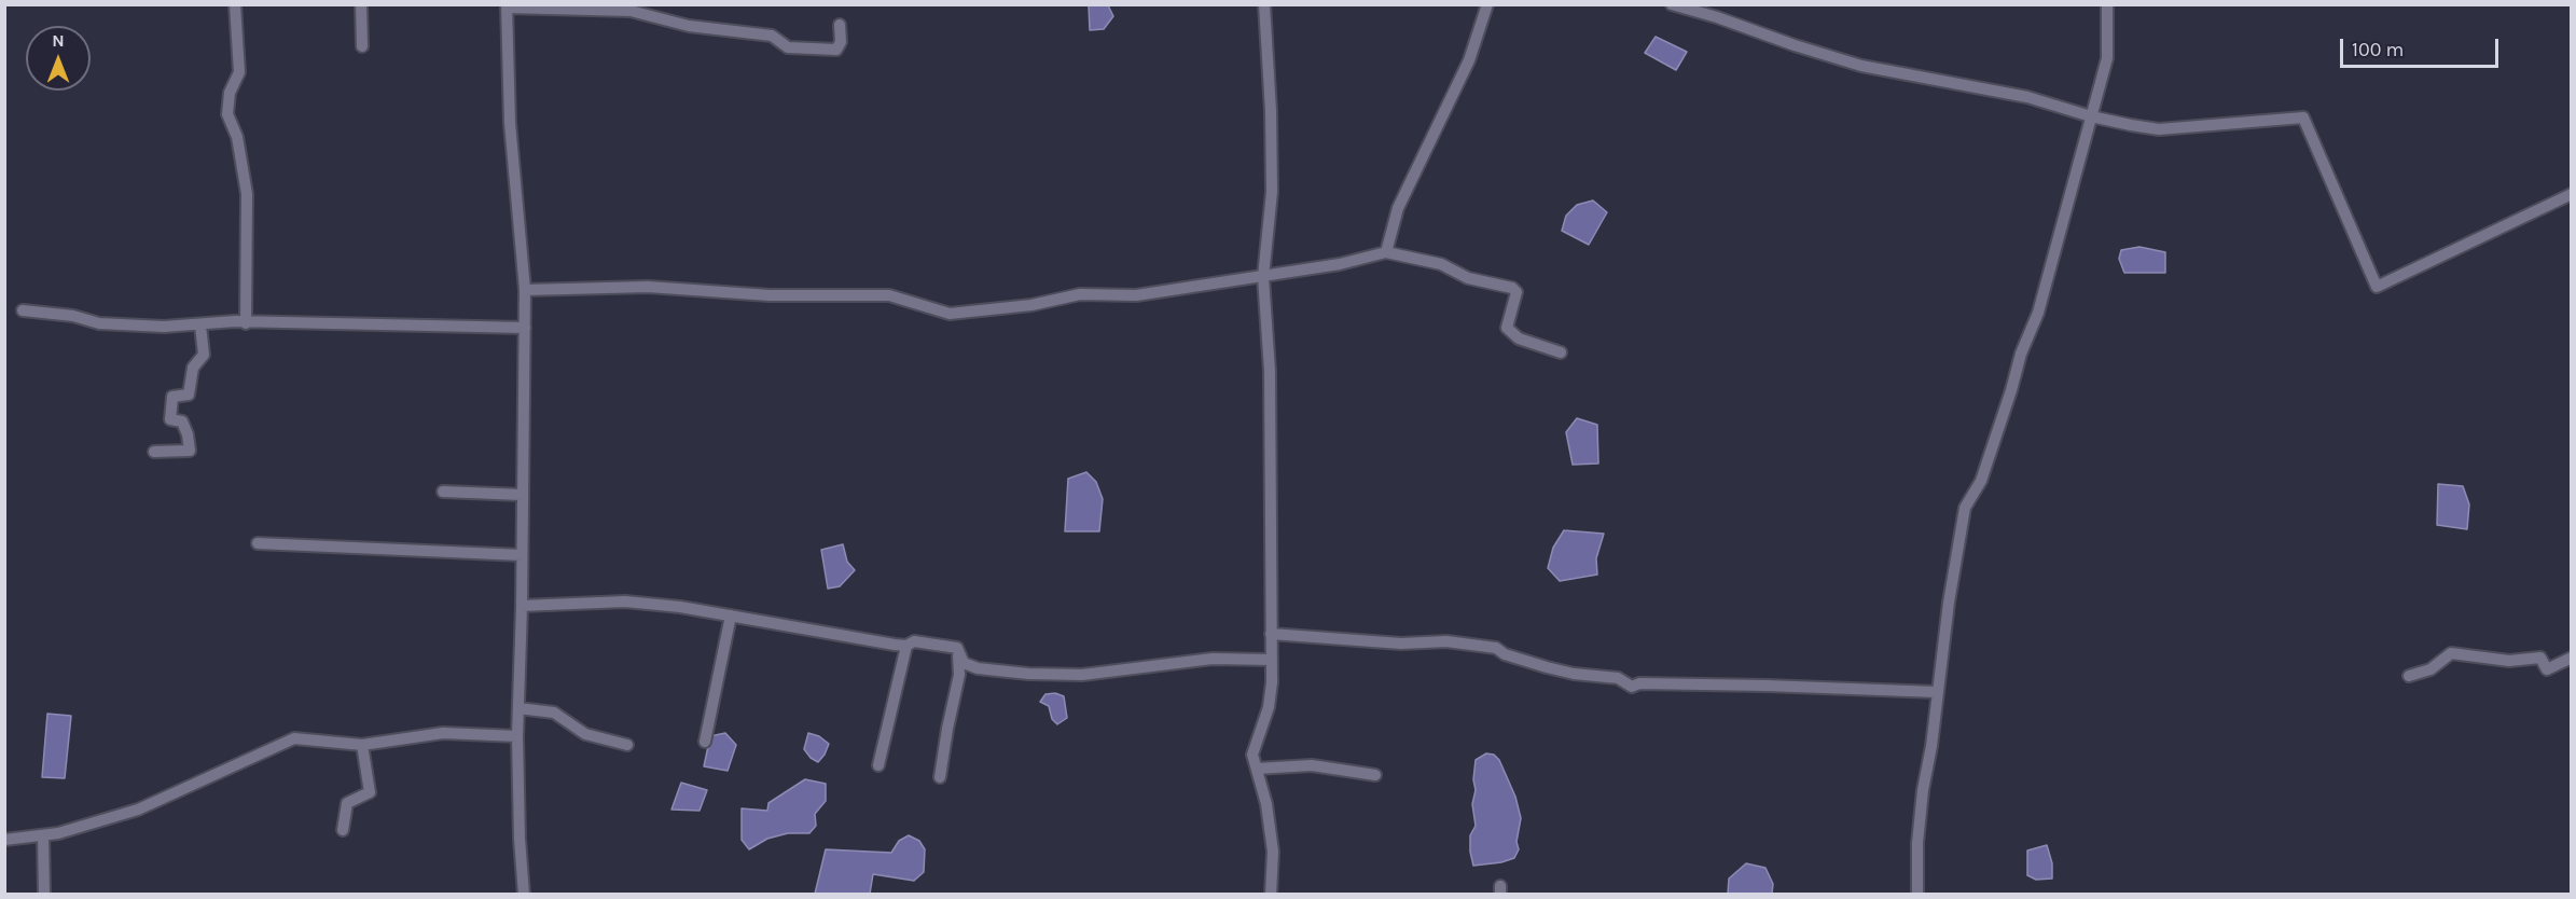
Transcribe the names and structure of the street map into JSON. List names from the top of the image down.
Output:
{
  "scale_bar": "100 m",
  "north": "top"
}
